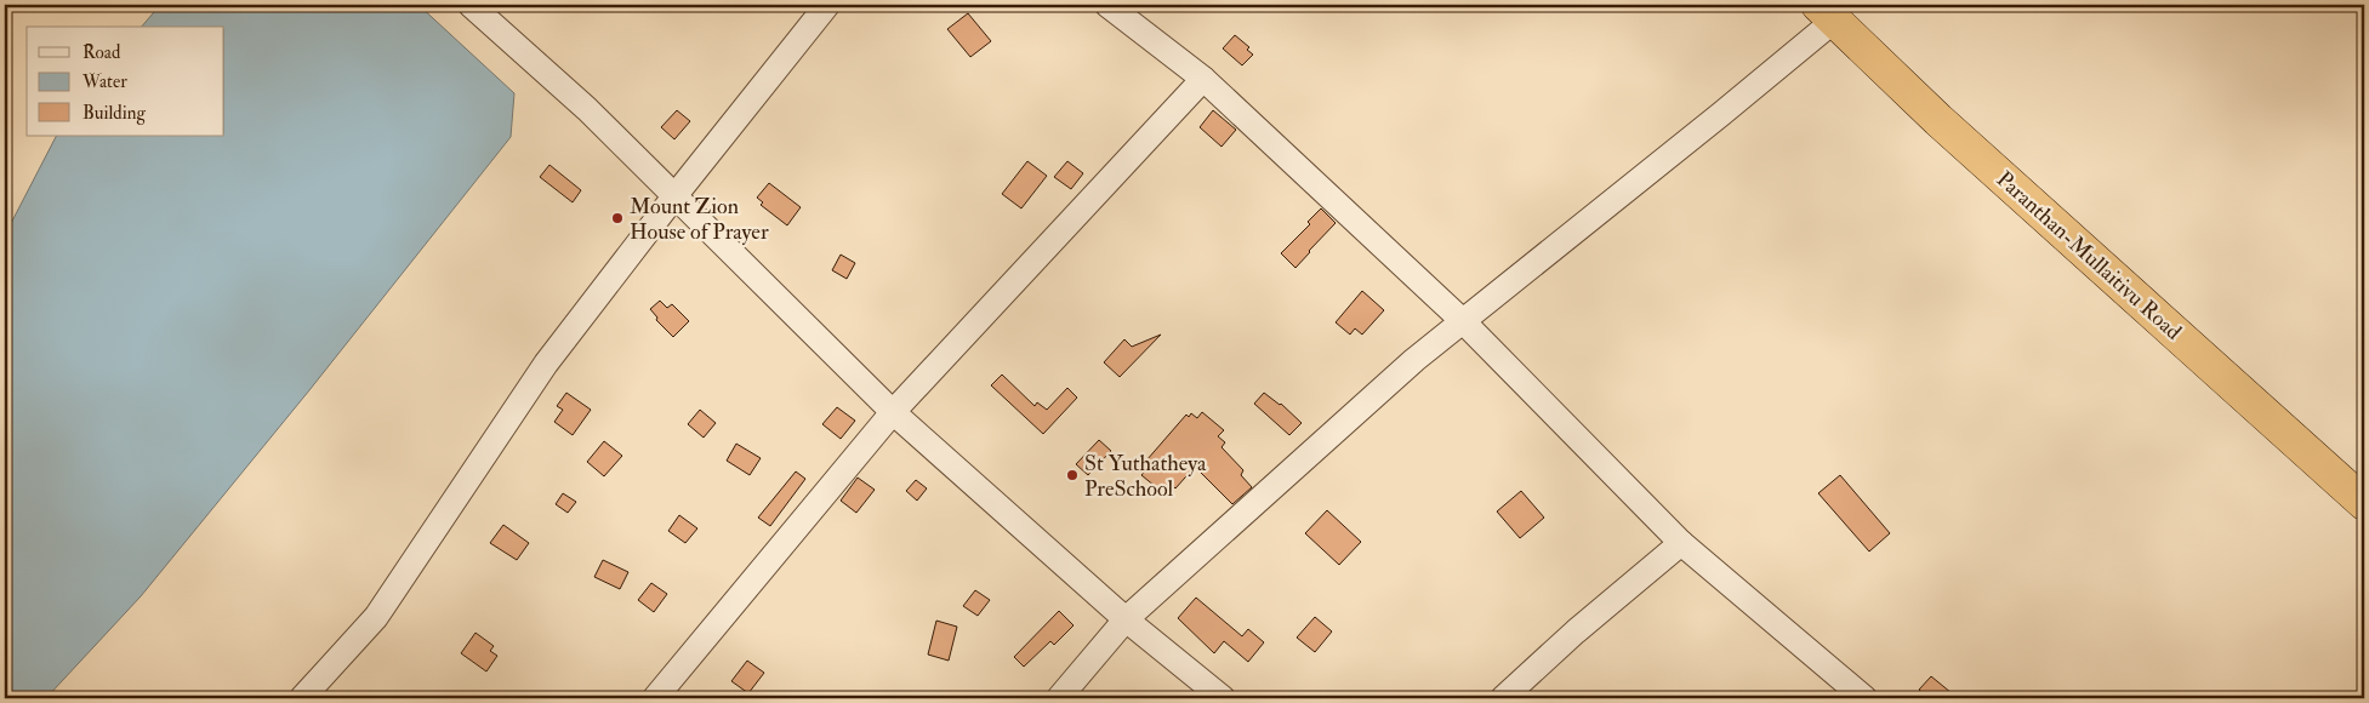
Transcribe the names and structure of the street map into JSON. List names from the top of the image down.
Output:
{
  "streets": {
    "highway": ["Paranthan-Mullaitivu Road"]
  },
  "places": ["Mount Zion House of Prayer", "St Yuthatheya PreSchool"],
  "legend": ["Road", "Water", "Building"]
}
